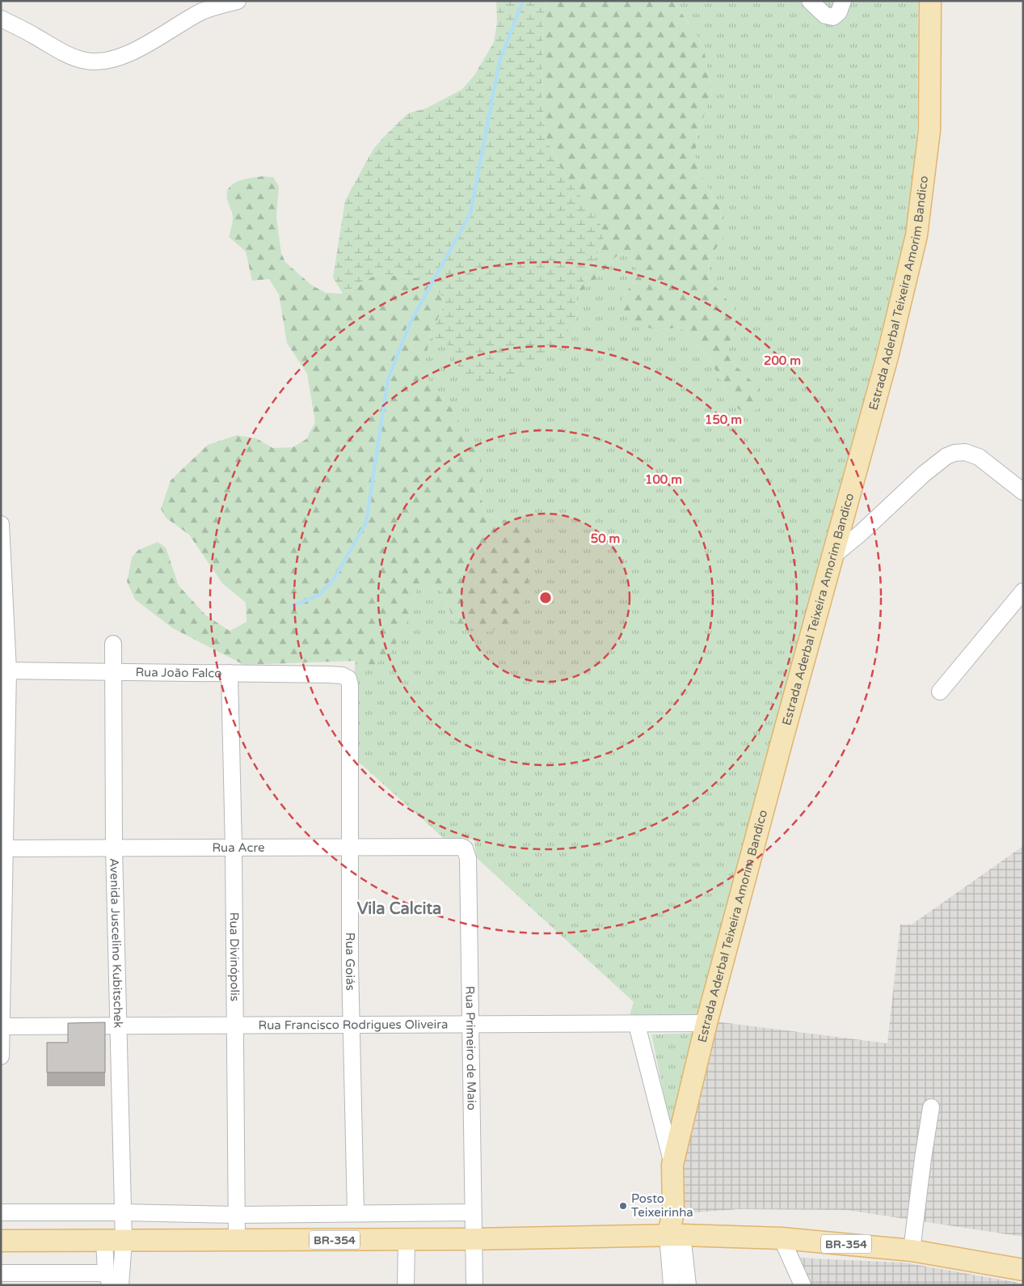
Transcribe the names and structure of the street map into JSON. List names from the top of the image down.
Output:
{
  "streets": {
    "main road": ["Estrada Aderbal Teixeira Amorim Bandico", "BR-354"],
    "street": [
      "Rua João Falco",
      "Rua Acre",
      "Avenida Juscelino Kubitschek",
      "Rua Divinópolis",
      "Rua Goiás",
      "Rua Francisco Rodrigues Oliveira",
      "Rua Primeiro de Maio"
    ]
  },
  "crossings": [
    ["Estrada Aderbal Teixeira Amorim Bandico", "Rua Francisco Rodrigues Oliveira"],
    ["Estrada Aderbal Teixeira Amorim Bandico", "BR-354"],
    ["Rua João Falco", "Avenida Juscelino Kubitschek"],
    ["Rua João Falco", "Rua Divinópolis"],
    ["Rua João Falco", "Rua Goiás"],
    ["Rua Acre", "Avenida Juscelino Kubitschek"],
    ["Rua Acre", "Rua Divinópolis"],
    ["Rua Acre", "Rua Goiás"],
    ["Rua Acre", "Rua Primeiro de Maio"],
    ["Avenida Juscelino Kubitschek", "Rua Francisco Rodrigues Oliveira"],
    ["Avenida Juscelino Kubitschek", "BR-354"],
    ["Rua Divinópolis", "Rua Francisco Rodrigues Oliveira"],
    ["Rua Divinópolis", "BR-354"],
    ["Rua Goiás", "Rua Francisco Rodrigues Oliveira"],
    ["Rua Francisco Rodrigues Oliveira", "Rua Primeiro de Maio"],
    ["Rua Primeiro de Maio", "BR-354"]
  ],
  "districts": ["Vila Calcita"],
  "places": ["Posto Teixeirinha"],
  "rings": [
    "200 m",
    "150 m",
    "100 m",
    "50 m"
  ]
}
